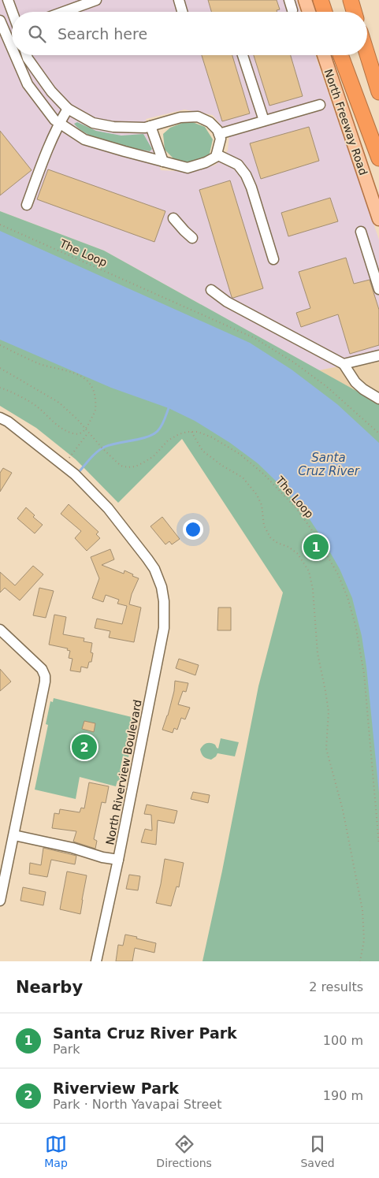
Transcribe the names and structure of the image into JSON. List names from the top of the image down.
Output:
{
  "streets": {
    "main road": ["North Freeway Road"],
    "street": ["North Riverview Boulevard"],
    "path": ["The Loop"]
  },
  "water": ["Santa Cruz River"],
  "page": {
    "search": "Search here",
    "pins": ["1", "2"],
    "heading": ["Nearby", "2 results"],
    "list": [
      {
        "mark": "1",
        "name": "Santa Cruz River Park",
        "note": "Park",
        "value": "100 m"
      },
      {
        "mark": "2",
        "name": "Riverview Park",
        "note": "Park · North Yavapai Street",
        "value": "190 m"
      }
    ],
    "nav": ["Map", "Directions", "Saved"]
  }
}
